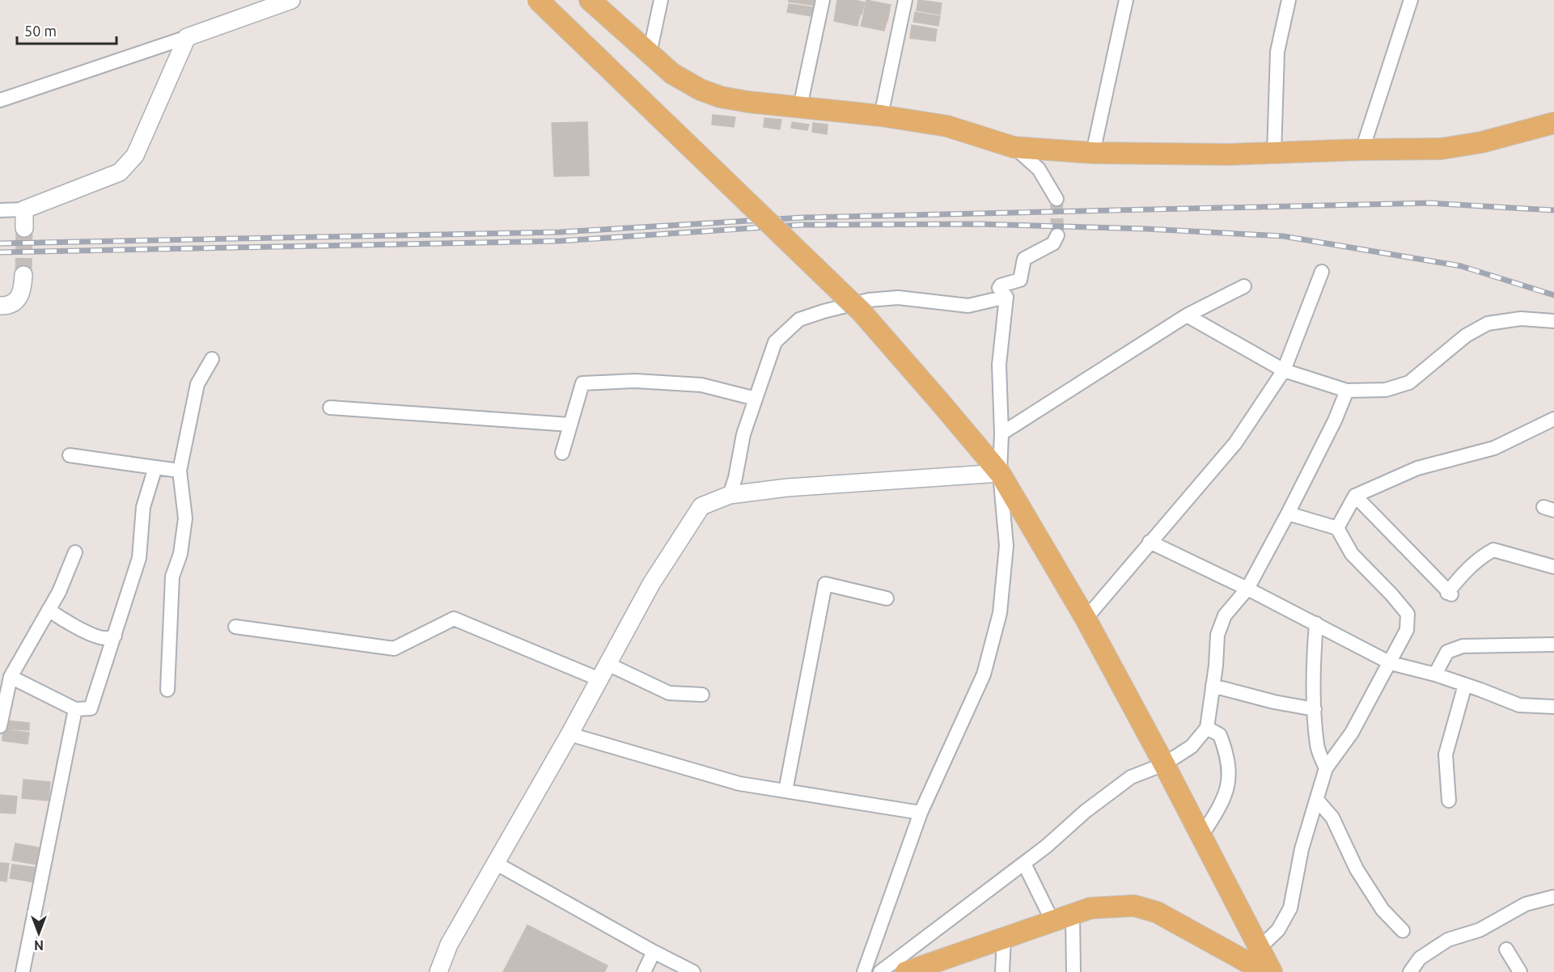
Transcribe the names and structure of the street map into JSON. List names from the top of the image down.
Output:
{
  "scale_bar": "50 m",
  "north": "bottom"
}
